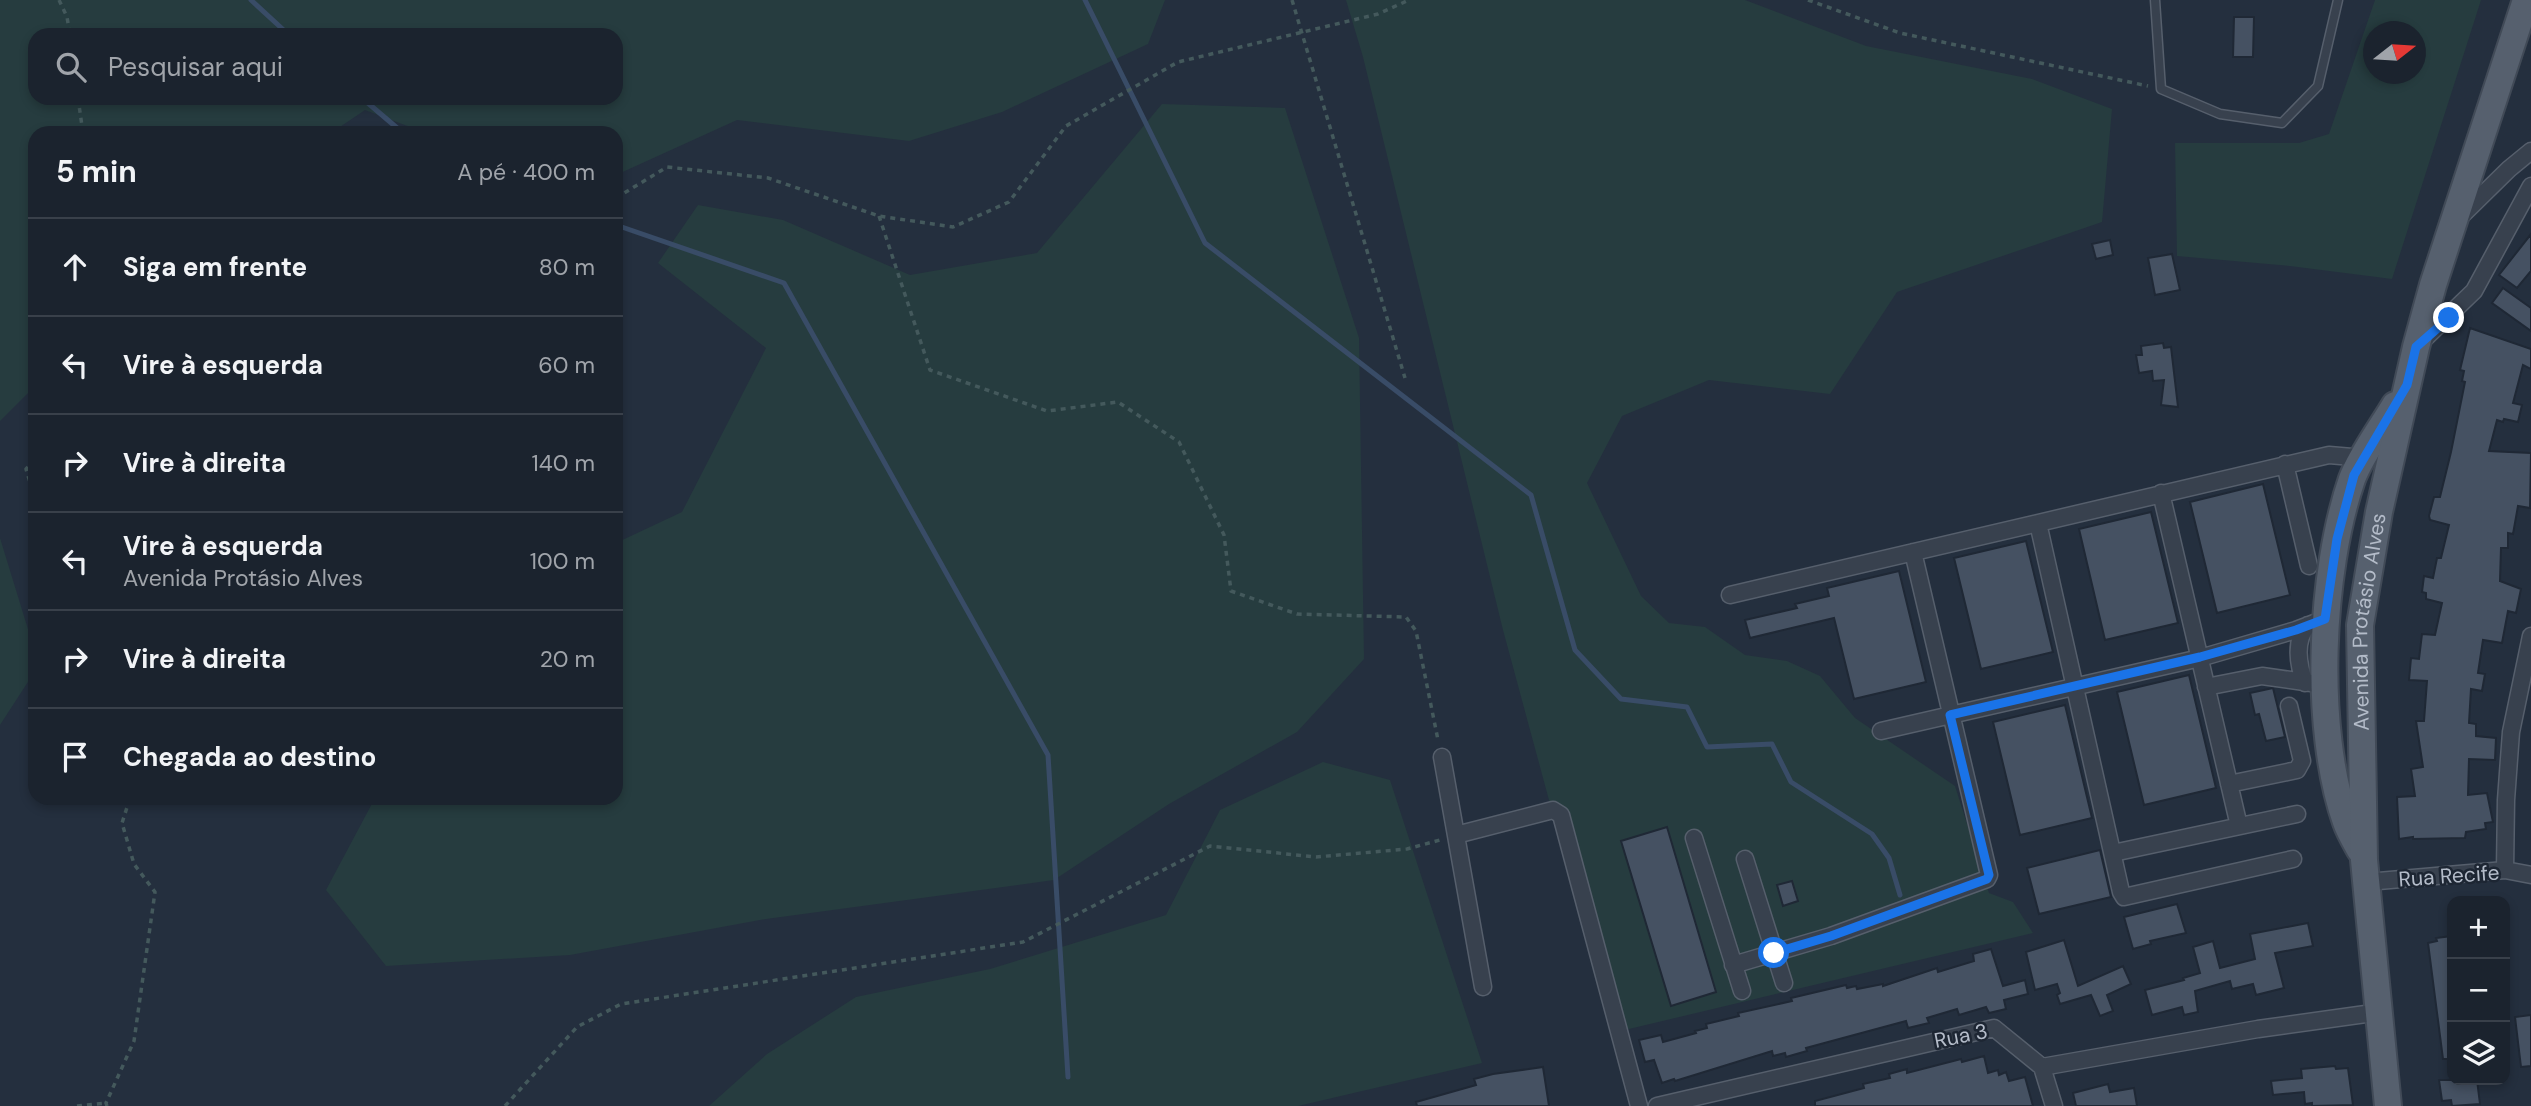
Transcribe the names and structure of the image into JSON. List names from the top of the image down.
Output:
{
  "streets": {
    "main road": ["Avenida Protásio Alves"],
    "street": ["Rua Recife", "Rua 3"]
  },
  "crossings": [
    ["Avenida Protásio Alves", "Rua Recife"]
  ],
  "north": "right",
  "page": {
    "search": "Pesquisar aqui",
    "heading": ["5 min", "A pé · 400 m"],
    "list": [
      ["Siga em frente", "80 m"],
      ["Vire à esquerda", "60 m"],
      ["Vire à direita", "140 m"],
      ["Vire à esquerda", "Avenida Protásio Alves", "100 m"],
      ["Vire à direita", "20 m"],
      "Chegada ao destino"
    ],
    "map_buttons": ["+", "−"]
  }
}
